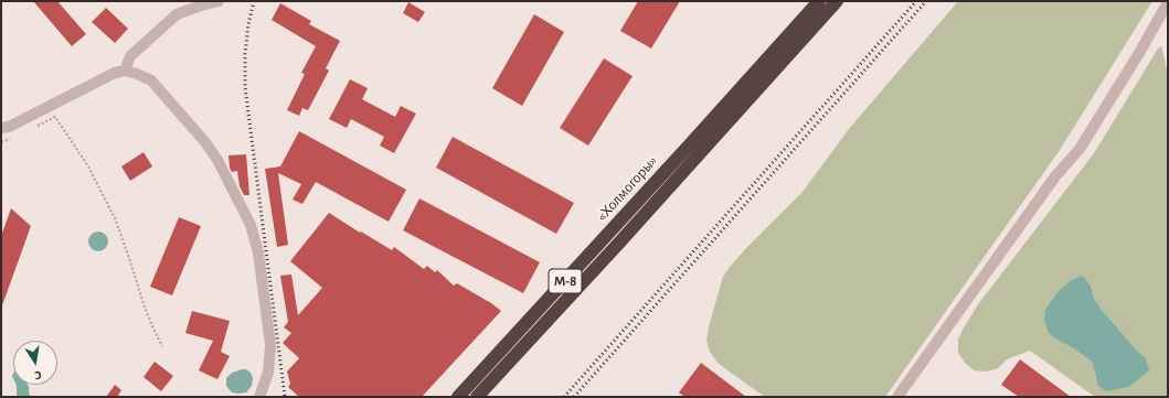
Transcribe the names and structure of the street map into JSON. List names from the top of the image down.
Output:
{
  "streets": {
    "highway": ["«Холмогоры»", "М-8"]
  },
  "north": "bottom"
}
